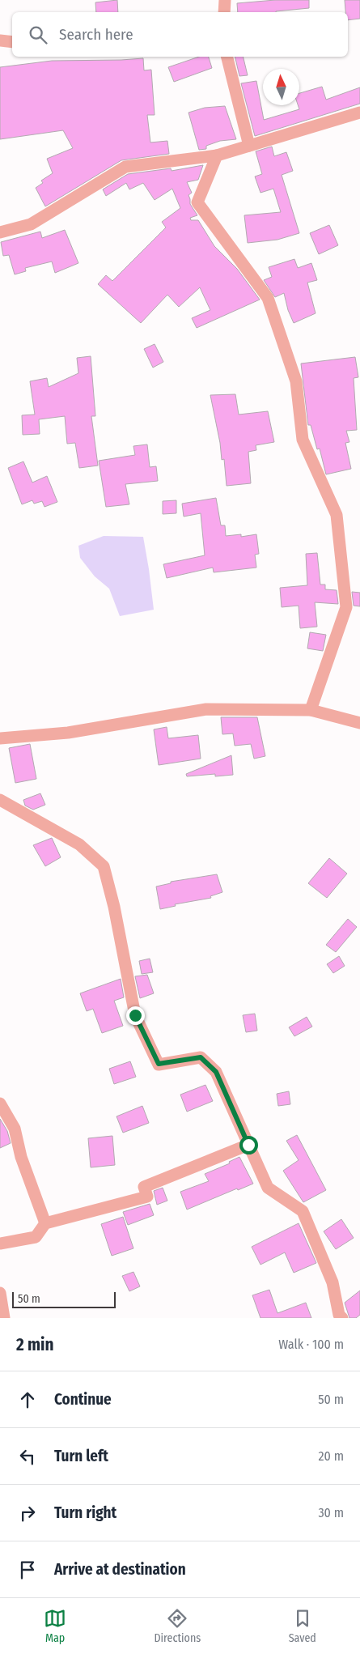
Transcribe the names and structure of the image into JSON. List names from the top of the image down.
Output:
{
  "scale_bar": "50 m",
  "north": "top",
  "page": {
    "search": "Search here",
    "scale": "50 m",
    "heading": ["2 min", "Walk · 100 m"],
    "list": [
      ["Continue", "50 m"],
      ["Turn left", "20 m"],
      ["Turn right", "30 m"],
      "Arrive at destination"
    ],
    "nav": ["Map", "Directions", "Saved"]
  }
}
